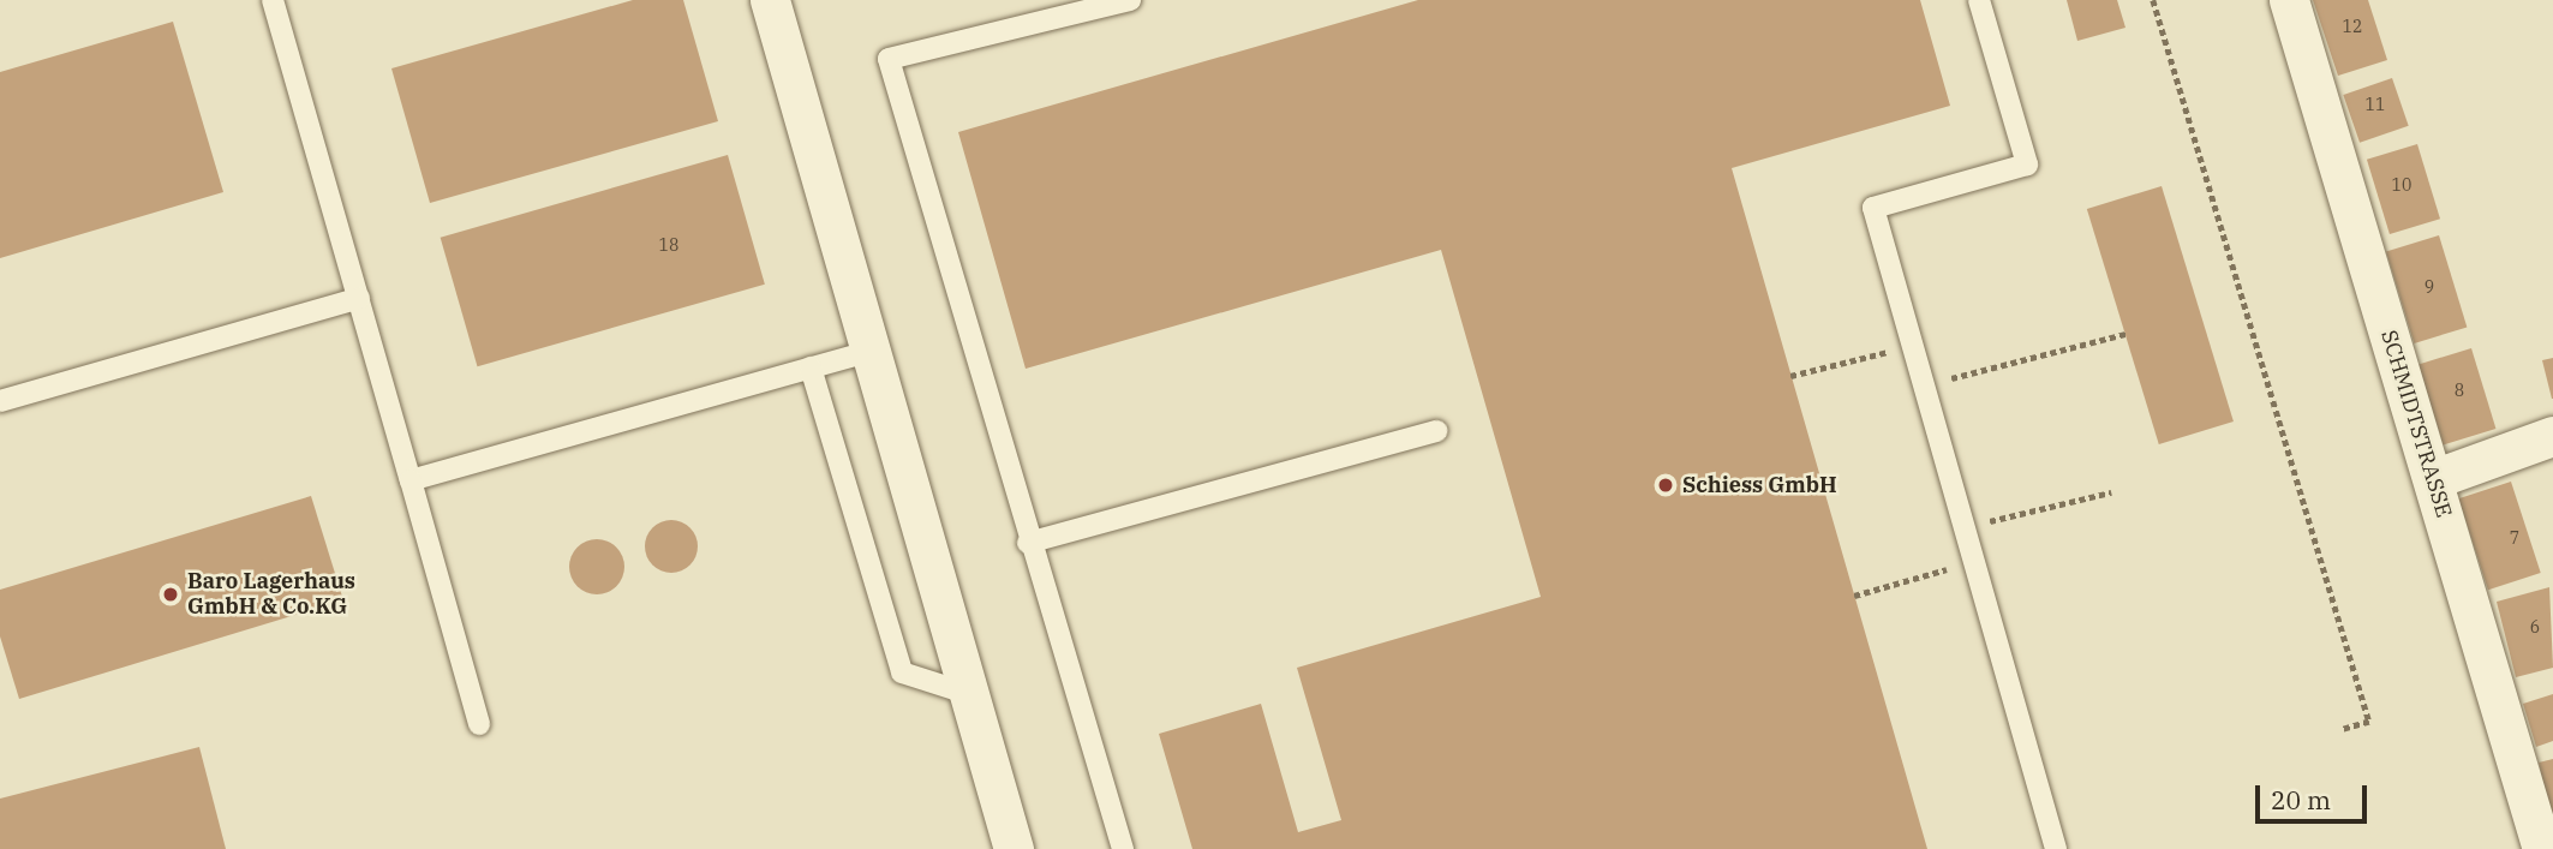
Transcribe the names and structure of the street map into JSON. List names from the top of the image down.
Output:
{
  "streets": {
    "street": ["SCHMIDTSTRASSE"]
  },
  "places": ["Schiess GmbH", "Baro Lagerhaus GmbH & Co.KG"],
  "house_numbers": [
    "12",
    "11",
    "10",
    "18",
    "9",
    "8",
    "7",
    "6"
  ],
  "scale_bar": "20 m"
}
